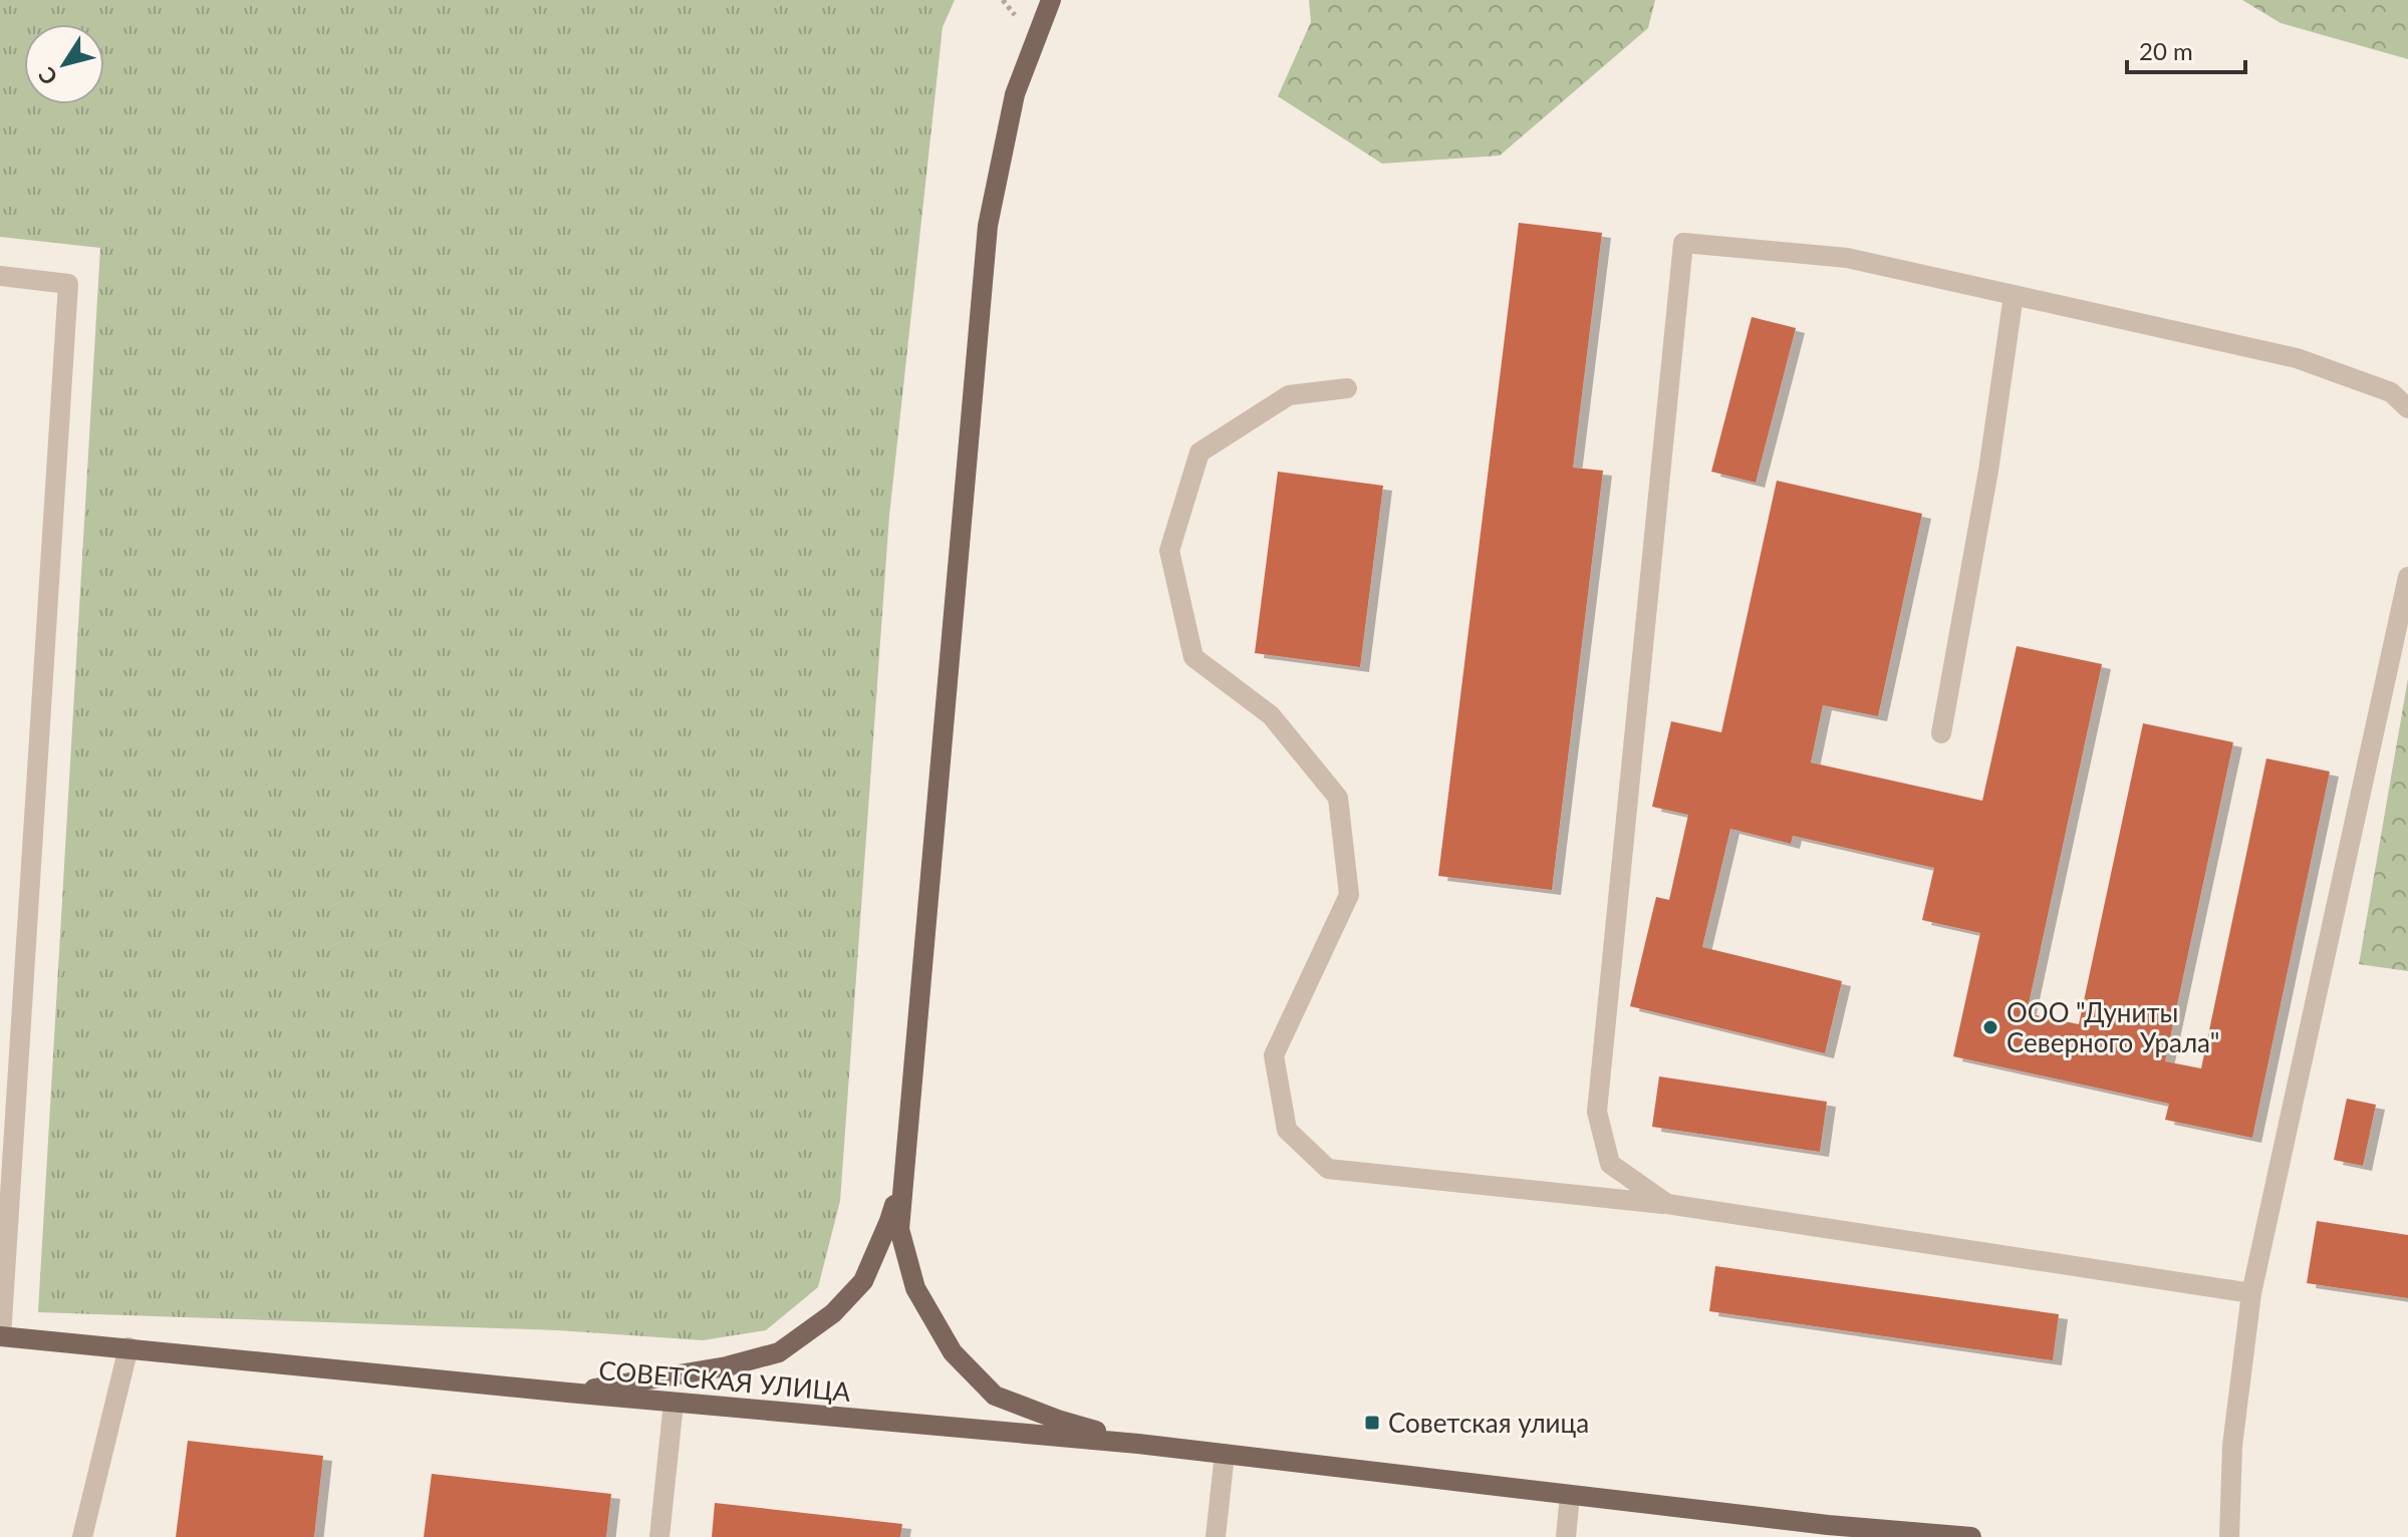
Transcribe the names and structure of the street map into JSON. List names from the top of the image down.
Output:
{
  "streets": {
    "main road": ["СОВЕТСКАЯ УЛИЦА"]
  },
  "places": {
    "other": ["ООО \"Дуниты Северного Урала\""],
    "transit": ["Советская улица"]
  },
  "scale_bar": "20 m",
  "north": "bottom left"
}
